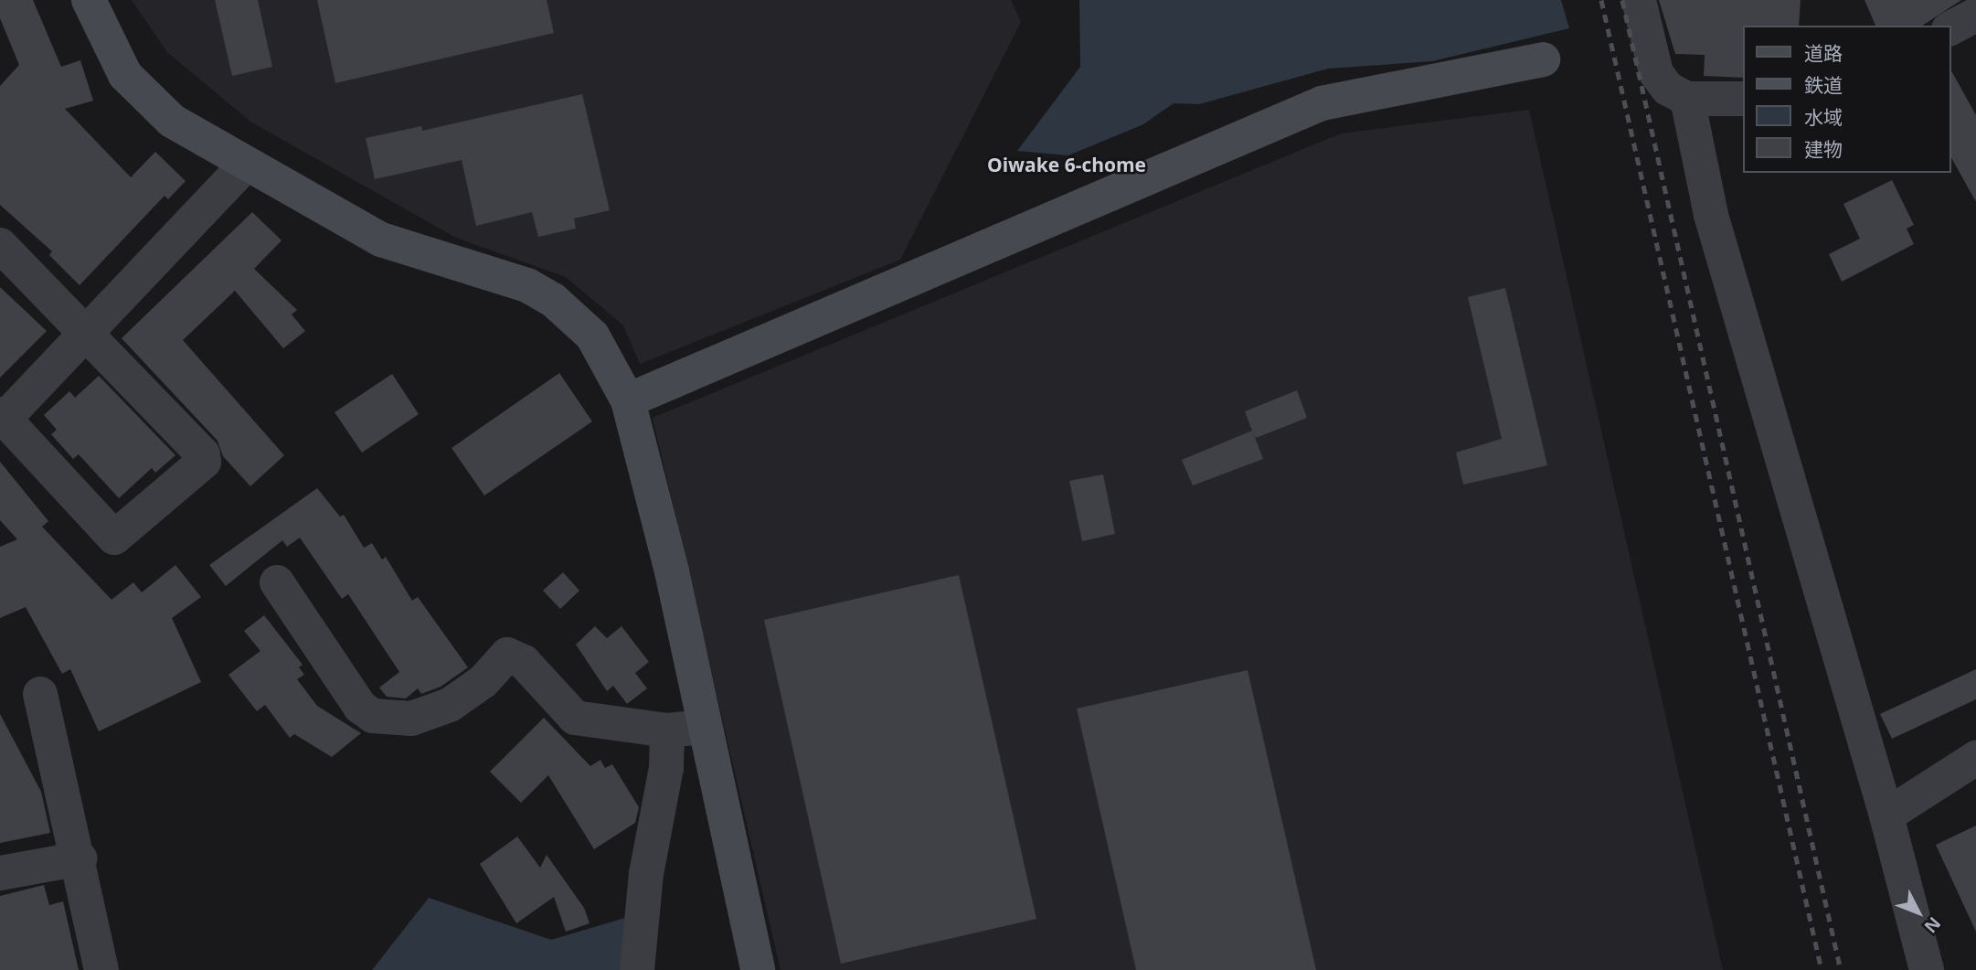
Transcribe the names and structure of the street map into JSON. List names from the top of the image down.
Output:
{
  "districts": ["Oiwake 6-chome"],
  "legend": [
    "道路",
    "鉄道",
    "水域",
    "建物"
  ],
  "north": "bottom right"
}
